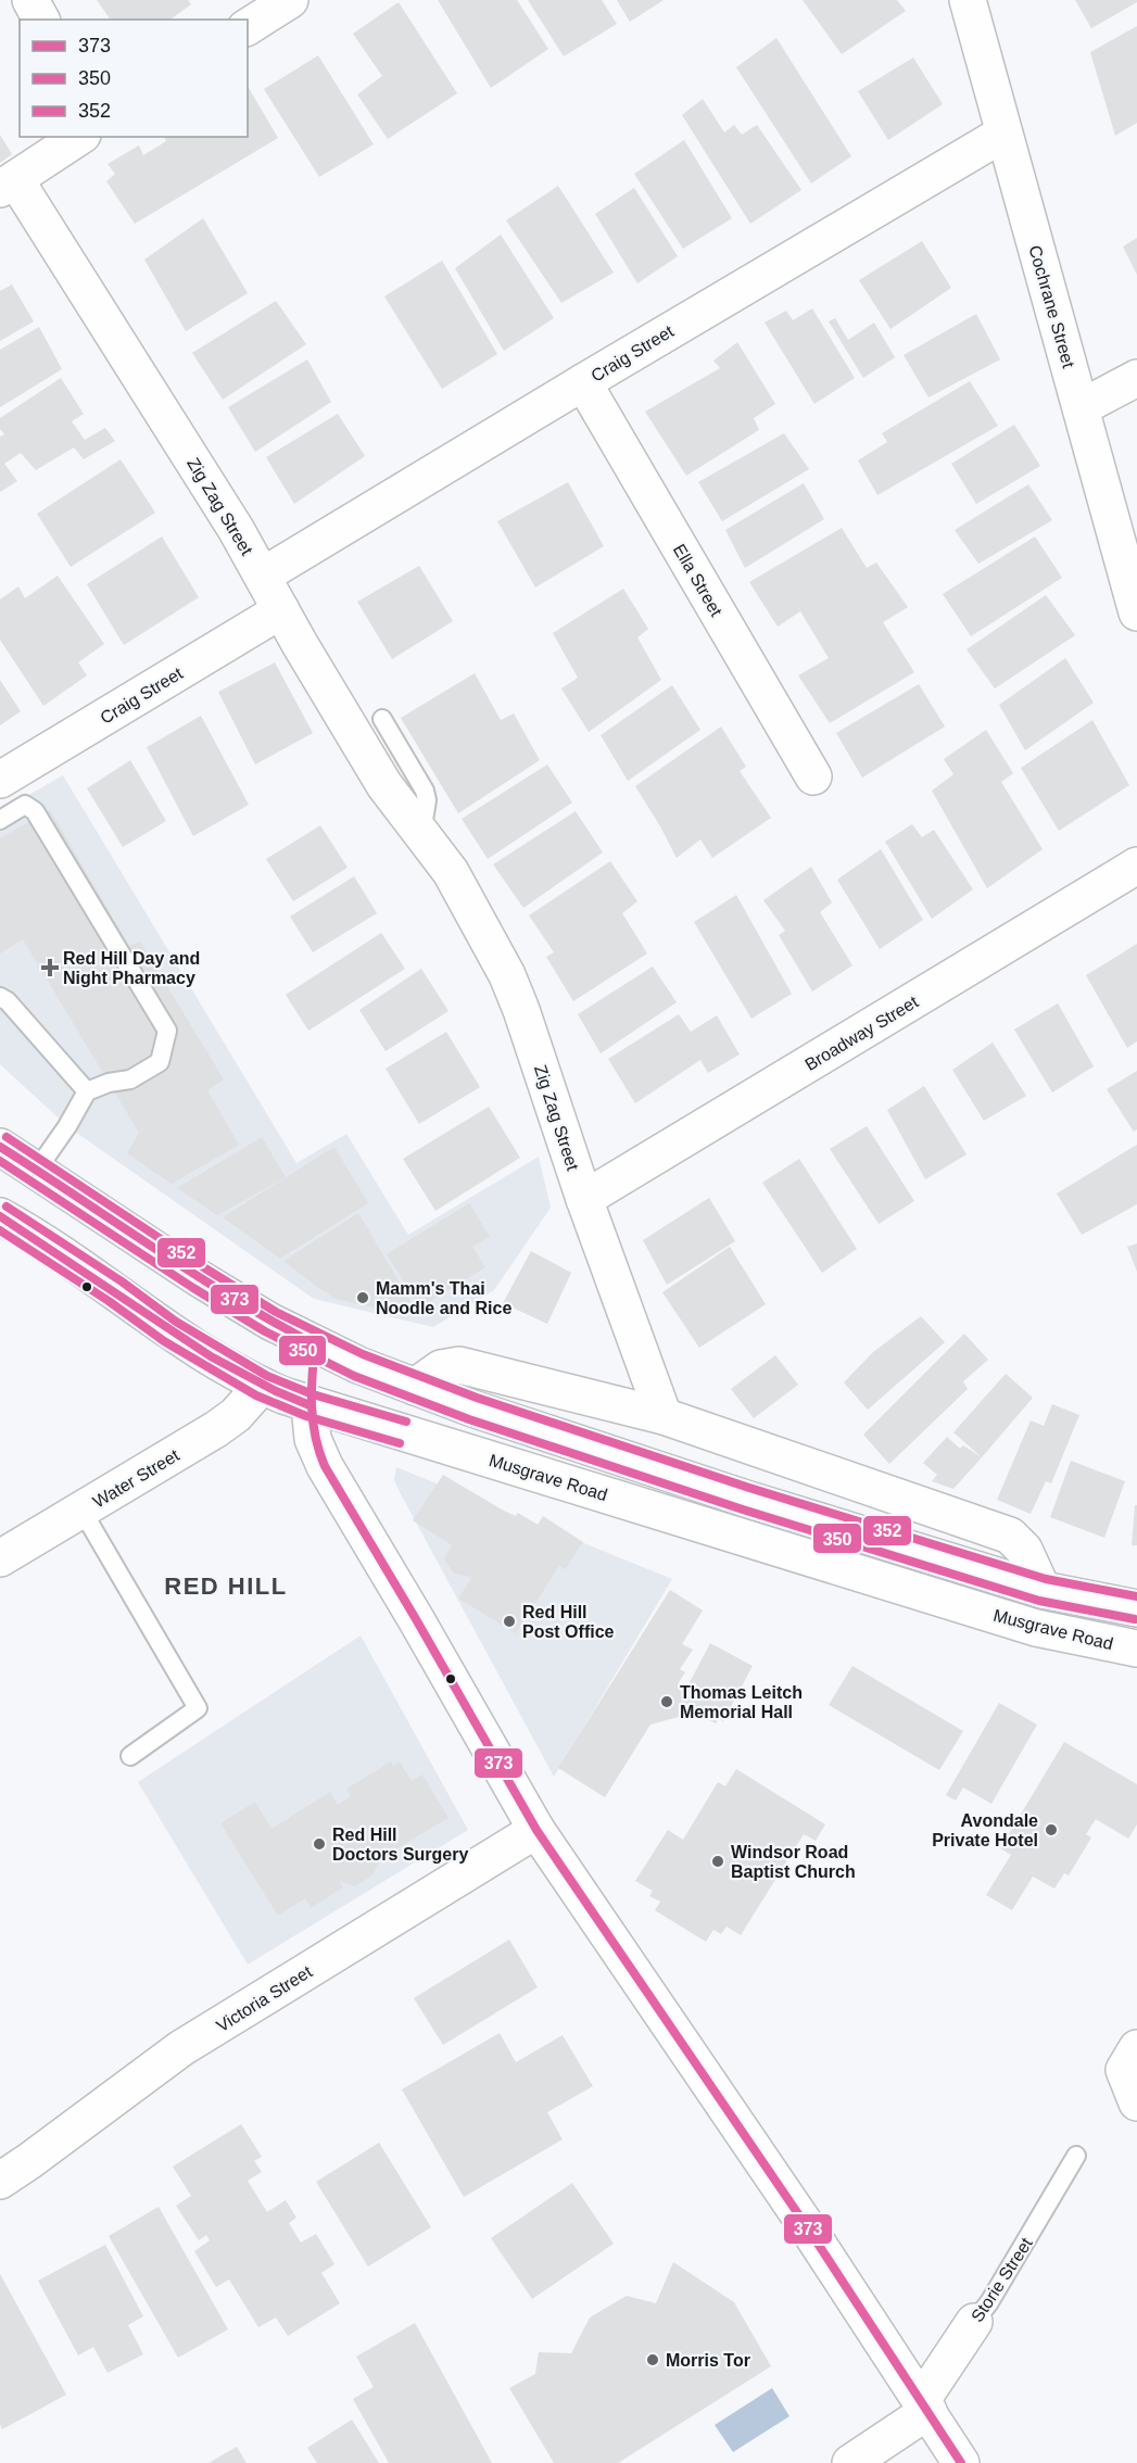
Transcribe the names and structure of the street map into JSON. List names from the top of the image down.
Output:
{
  "streets": {
    "street": [
      "Cochrane Street",
      "Craig Street",
      "Zig Zag Street",
      "Ella Street",
      "Broadway Street",
      "Musgrave Road",
      "Water Street",
      "Victoria Street",
      "Storie Street"
    ]
  },
  "crossings": [
    ["Cochrane Street", "Craig Street"],
    ["Craig Street", "Zig Zag Street"],
    ["Craig Street", "Ella Street"],
    ["Zig Zag Street", "Broadway Street"],
    ["Zig Zag Street", "Musgrave Road"],
    ["Musgrave Road", "Water Street"]
  ],
  "districts": ["RED HILL"],
  "places": {
    "health": ["Red Hill Day and Night Pharmacy"],
    "other": [
      "Mamm's Thai Noodle and Rice",
      "Red Hill Post Office",
      "Thomas Leitch Memorial Hall",
      "Avondale Private Hotel",
      "Red Hill Doctors Surgery",
      "Windsor Road Baptist Church",
      "Morris Tor"
    ]
  },
  "lines": ["transit line 352", "transit line 373", "transit line 350"],
  "legend": ["373", "350", "352"]
}
